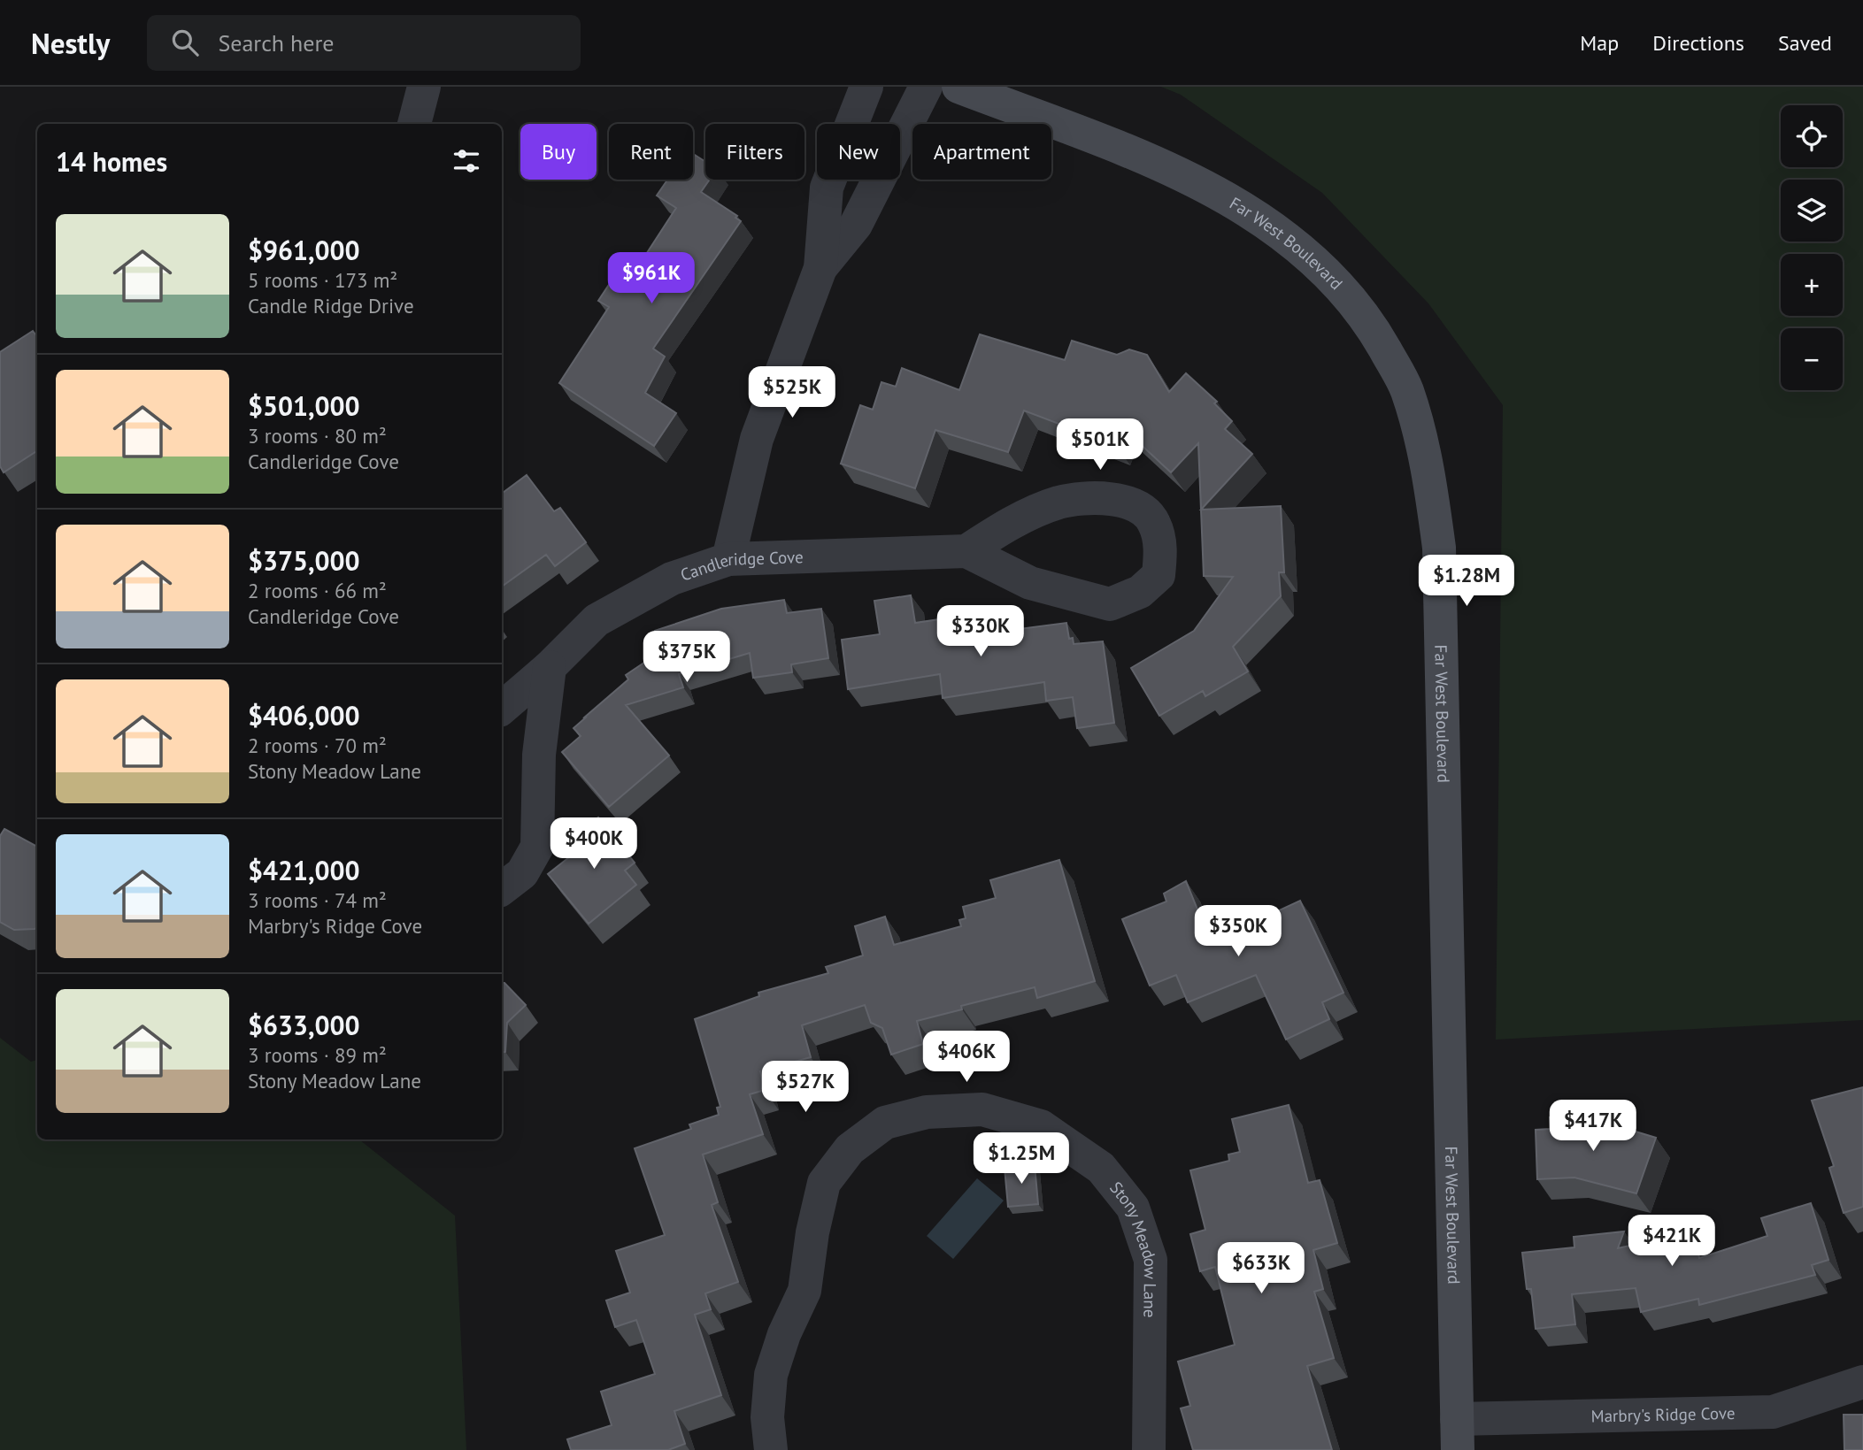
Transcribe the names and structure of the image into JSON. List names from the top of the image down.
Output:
{
  "streets": {
    "street": [
      "Far West Boulevard",
      "Candleridge Cove",
      "Stony Meadow Lane",
      "Marbry's Ridge Cove"
    ]
  },
  "crossings": [
    ["Far West Boulevard", "Marbry's Ridge Cove"]
  ],
  "page": {
    "header": "Nestly",
    "search": "Search here",
    "nav": ["Map", "Directions", "Saved"],
    "map_buttons": ["+", "−"],
    "chip": [
      "Buy",
      "Rent",
      "Filters",
      "New",
      "Apartment"
    ],
    "heading": "14 homes",
    "list": [
      {
        "name": "$961,000",
        "note": "5 rooms · 173 m² · Candle Ridge Drive"
      },
      {
        "name": "$501,000",
        "note": "3 rooms · 80 m² · Candleridge Cove"
      },
      {
        "name": "$375,000",
        "note": "2 rooms · 66 m² · Candleridge Cove"
      },
      {
        "name": "$406,000",
        "note": "2 rooms · 70 m² · Stony Meadow Lane"
      },
      {
        "name": "$421,000",
        "note": "3 rooms · 74 m² · Marbry's Ridge Cove"
      },
      {
        "name": "$633,000",
        "note": "3 rooms · 89 m² · Stony Meadow Lane"
      }
    ],
    "price": [
      "$961K",
      "$525K",
      "$501K",
      "$1.28M",
      "$330K",
      "$375K",
      "$400K",
      "$350K",
      "$406K",
      "$527K",
      "$417K",
      "$1.25M",
      "$421K",
      "$633K"
    ]
  }
}
